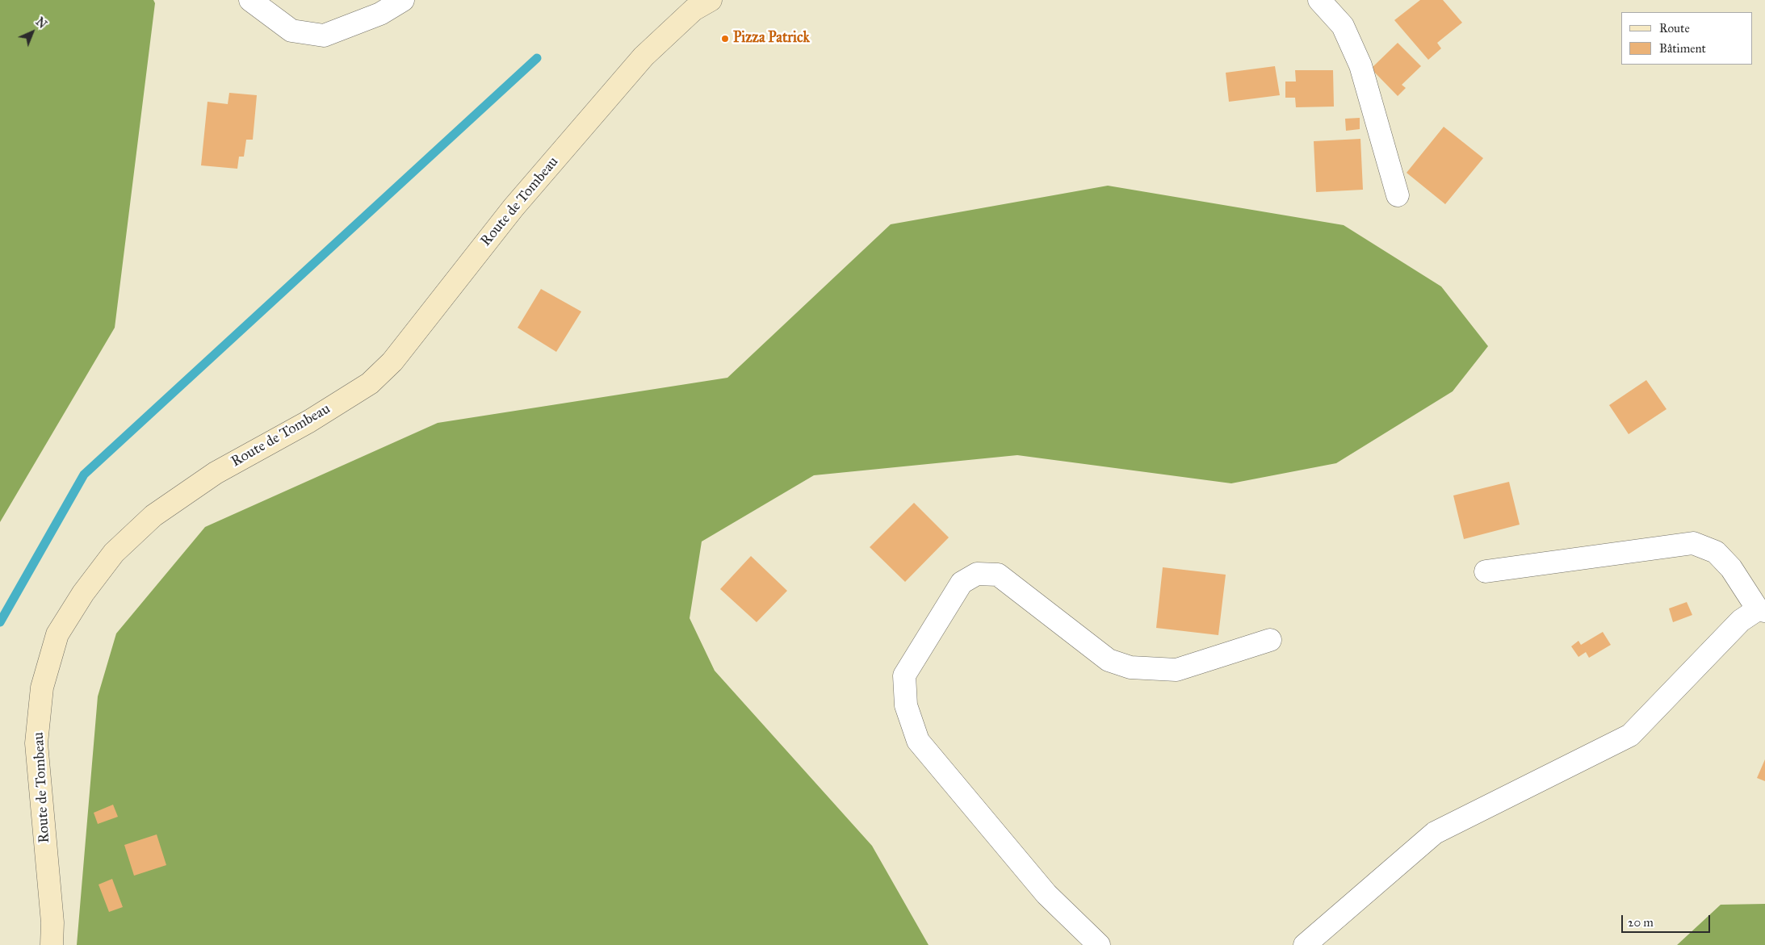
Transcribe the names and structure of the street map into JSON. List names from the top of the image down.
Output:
{
  "streets": {
    "main road": ["Route de Tombeau"]
  },
  "places": ["Pizza Patrick"],
  "legend": ["Route", "Bâtiment"],
  "scale_bar": "20 m",
  "north": "top right"
}
